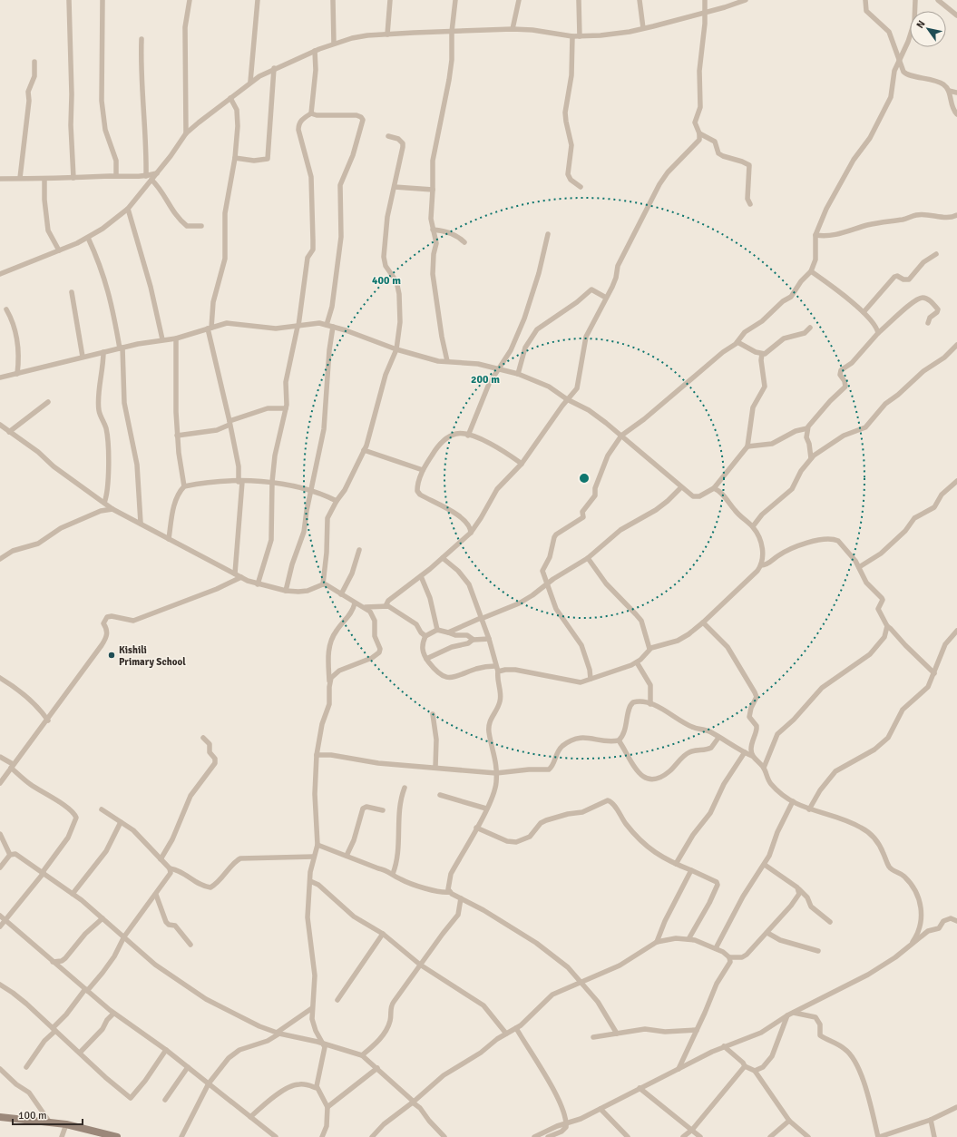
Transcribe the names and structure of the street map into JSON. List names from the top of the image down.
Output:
{
  "places": ["Kishili Primary School"],
  "scale_bar": "100 m",
  "north": "top left",
  "rings": ["400 m", "200 m"]
}
